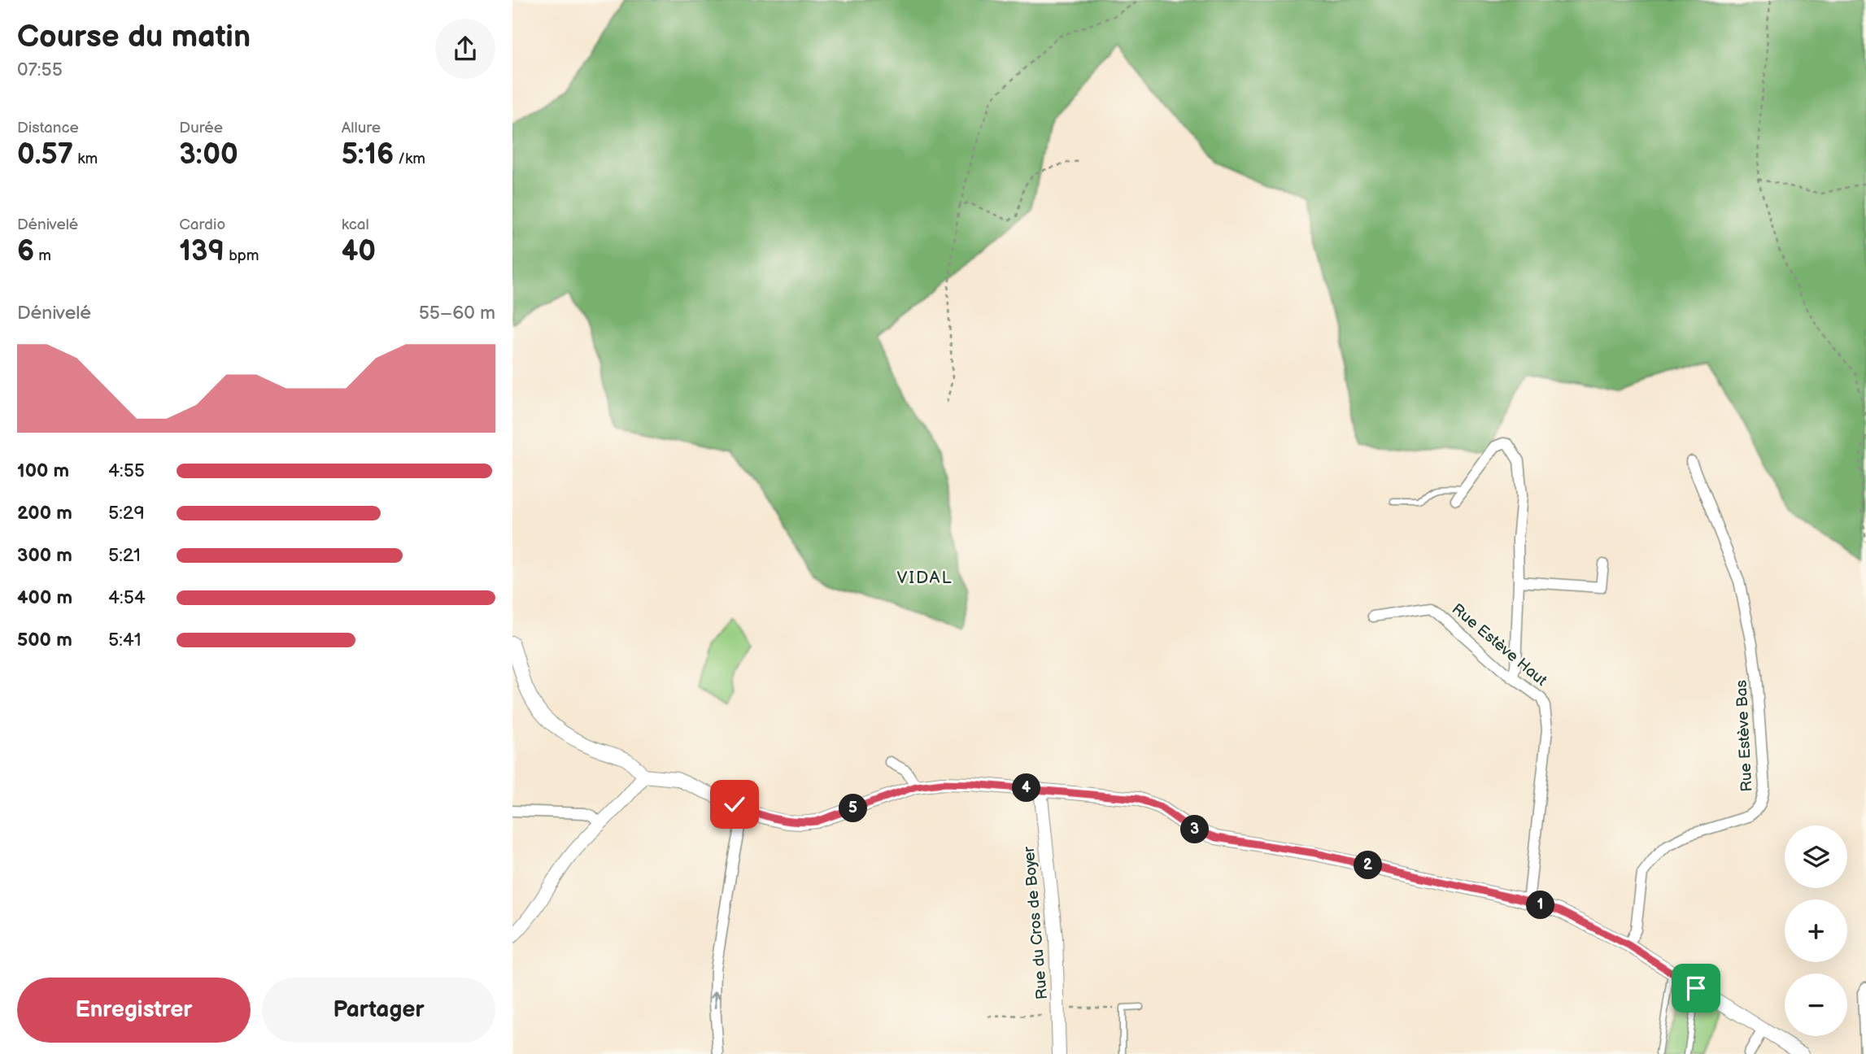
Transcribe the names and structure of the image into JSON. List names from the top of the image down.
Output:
{
  "streets": {
    "street": ["Rue Estève Haut", "Rue Estève Bas", "Rue du Cros de Boyer"]
  },
  "districts": ["VIDAL"],
  "page": {
    "heading": ["Course du matin", "07:55"],
    "stats": [
      ["Distance", "0.57 km"],
      ["Durée", "3:00"],
      ["Allure", "5:16 /km"],
      ["Dénivelé", "6 m"],
      ["Cardio", "139 bpm"],
      ["kcal", "40"]
    ],
    "chart": ["Dénivelé", "55–60 m"],
    "list": [
      {
        "name": "100 m",
        "note": "4:55"
      },
      {
        "name": "200 m",
        "note": "5:29"
      },
      {
        "name": "300 m",
        "note": "5:21"
      },
      {
        "name": "400 m",
        "note": "4:54"
      },
      {
        "name": "500 m",
        "note": "5:41"
      }
    ],
    "pins": [
      "4",
      "5",
      "3",
      "2",
      "1"
    ],
    "map_buttons": ["+", "−"],
    "buttons": ["Enregistrer", "Partager"]
  }
}
